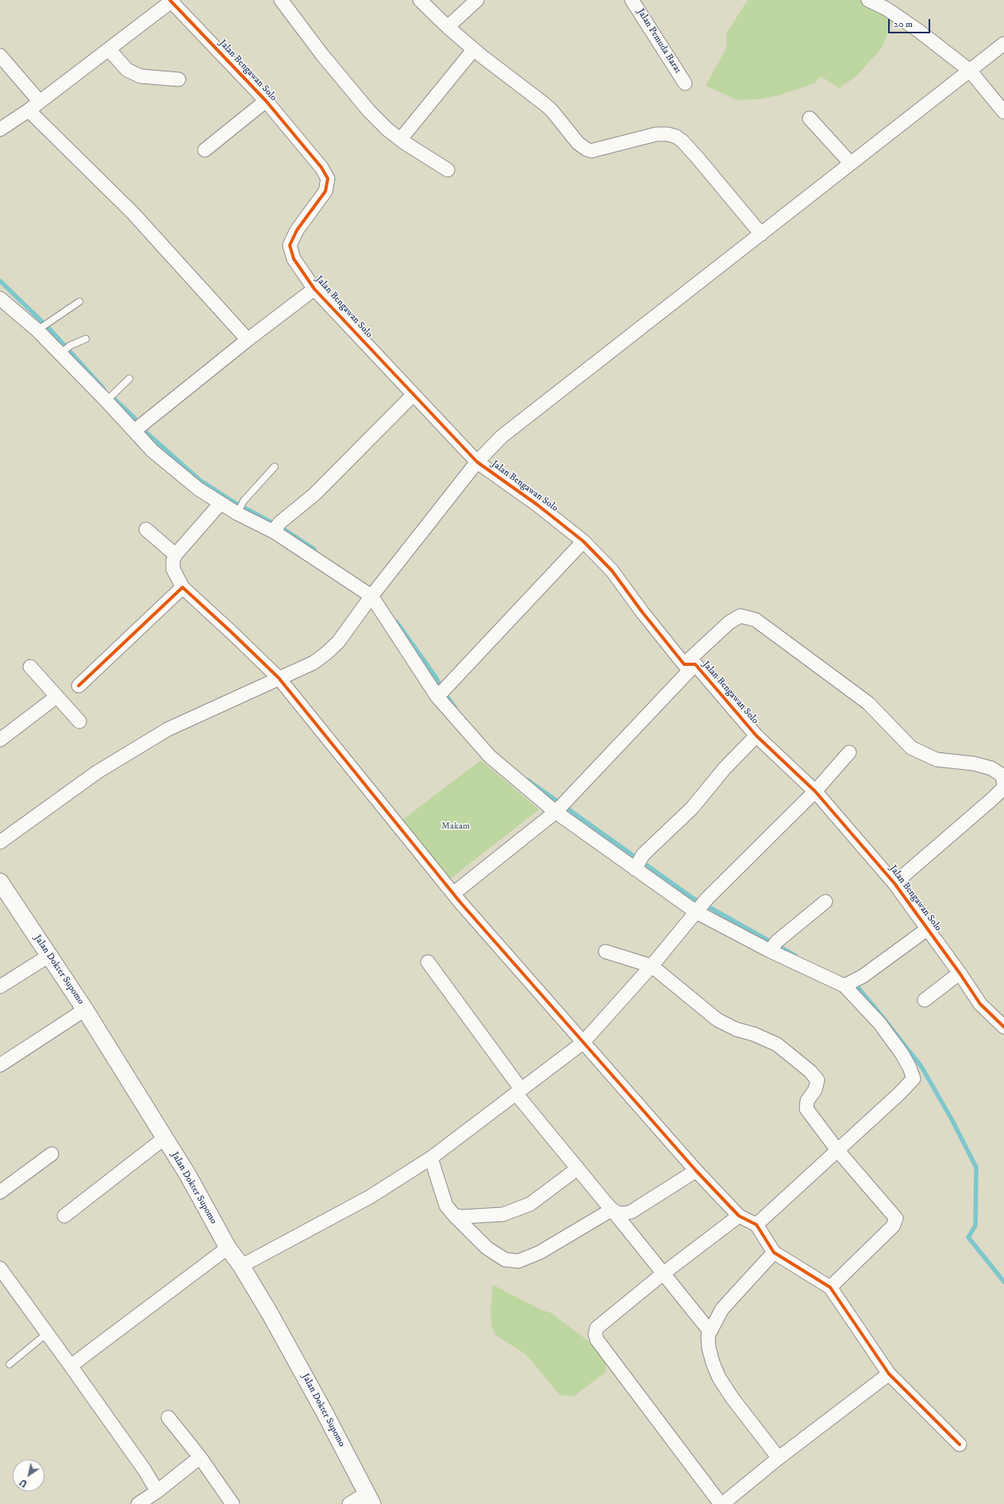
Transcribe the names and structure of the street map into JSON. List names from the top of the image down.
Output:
{
  "streets": {
    "street": ["Jalan Pemuda Barat", "Jalan Bengawan Solo", "Jalan Dokter Supomo"]
  },
  "parks": ["Makam"],
  "scale_bar": "20 m",
  "north": "bottom left"
}
